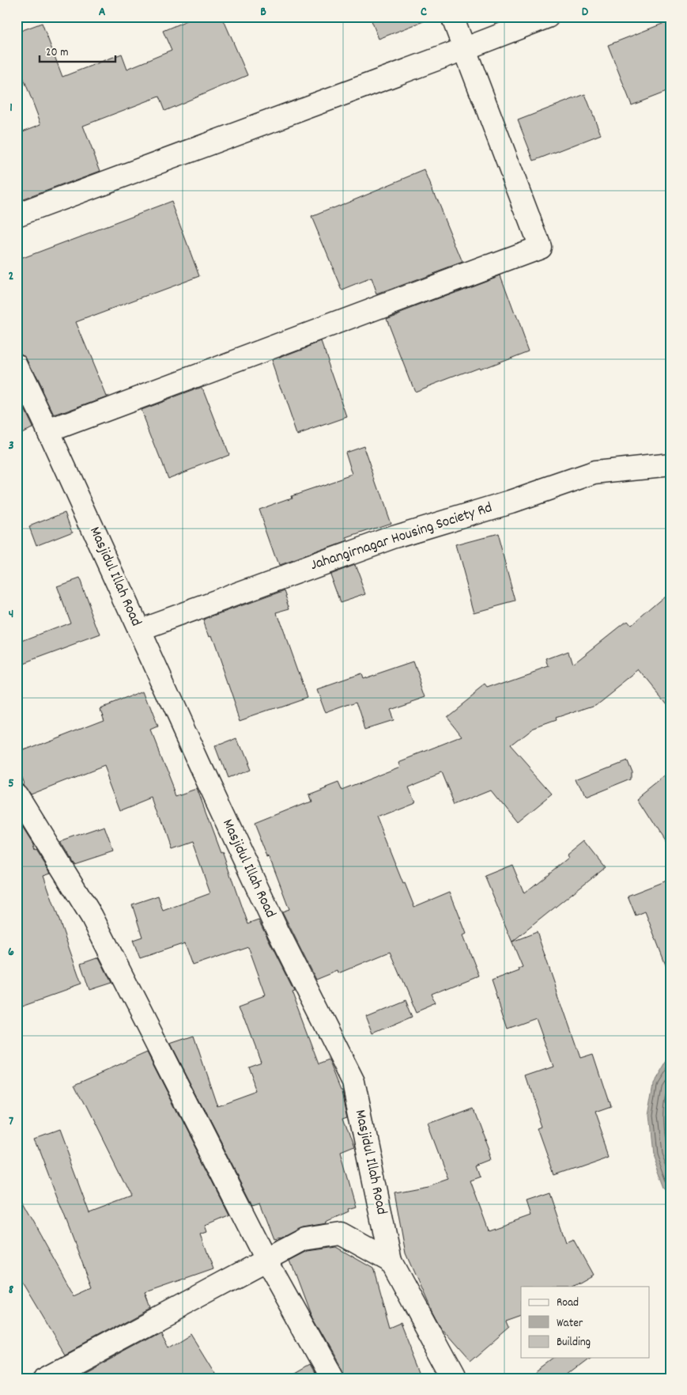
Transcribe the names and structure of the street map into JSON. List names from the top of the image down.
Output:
{
  "streets": {
    "street": ["Jahangirnagar Housing Society Rd", "Masjidul Illah Road"]
  },
  "crossings": [
    ["Jahangirnagar Housing Society Rd", "Masjidul Illah Road"]
  ],
  "legend": ["Road", "Water", "Building"],
  "scale_bar": "20 m",
  "grid": {
    "columns": [
      "A",
      "B",
      "C",
      "D"
    ],
    "rows": [
      "1",
      "2",
      "3",
      "4",
      "5",
      "6",
      "7",
      "8"
    ]
  }
}
